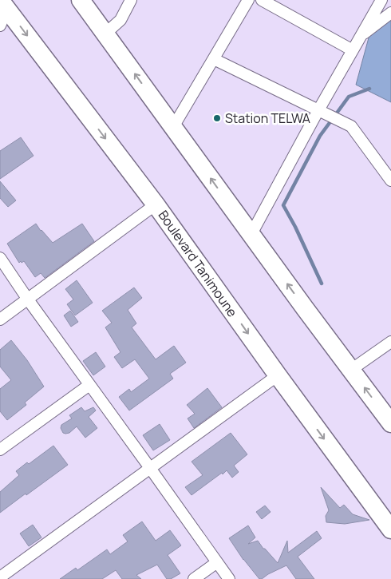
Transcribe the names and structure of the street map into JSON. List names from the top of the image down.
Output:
{
  "streets": {
    "main road": ["Boulevard Tanimoune"]
  },
  "places": ["Station TELWA"]
}
